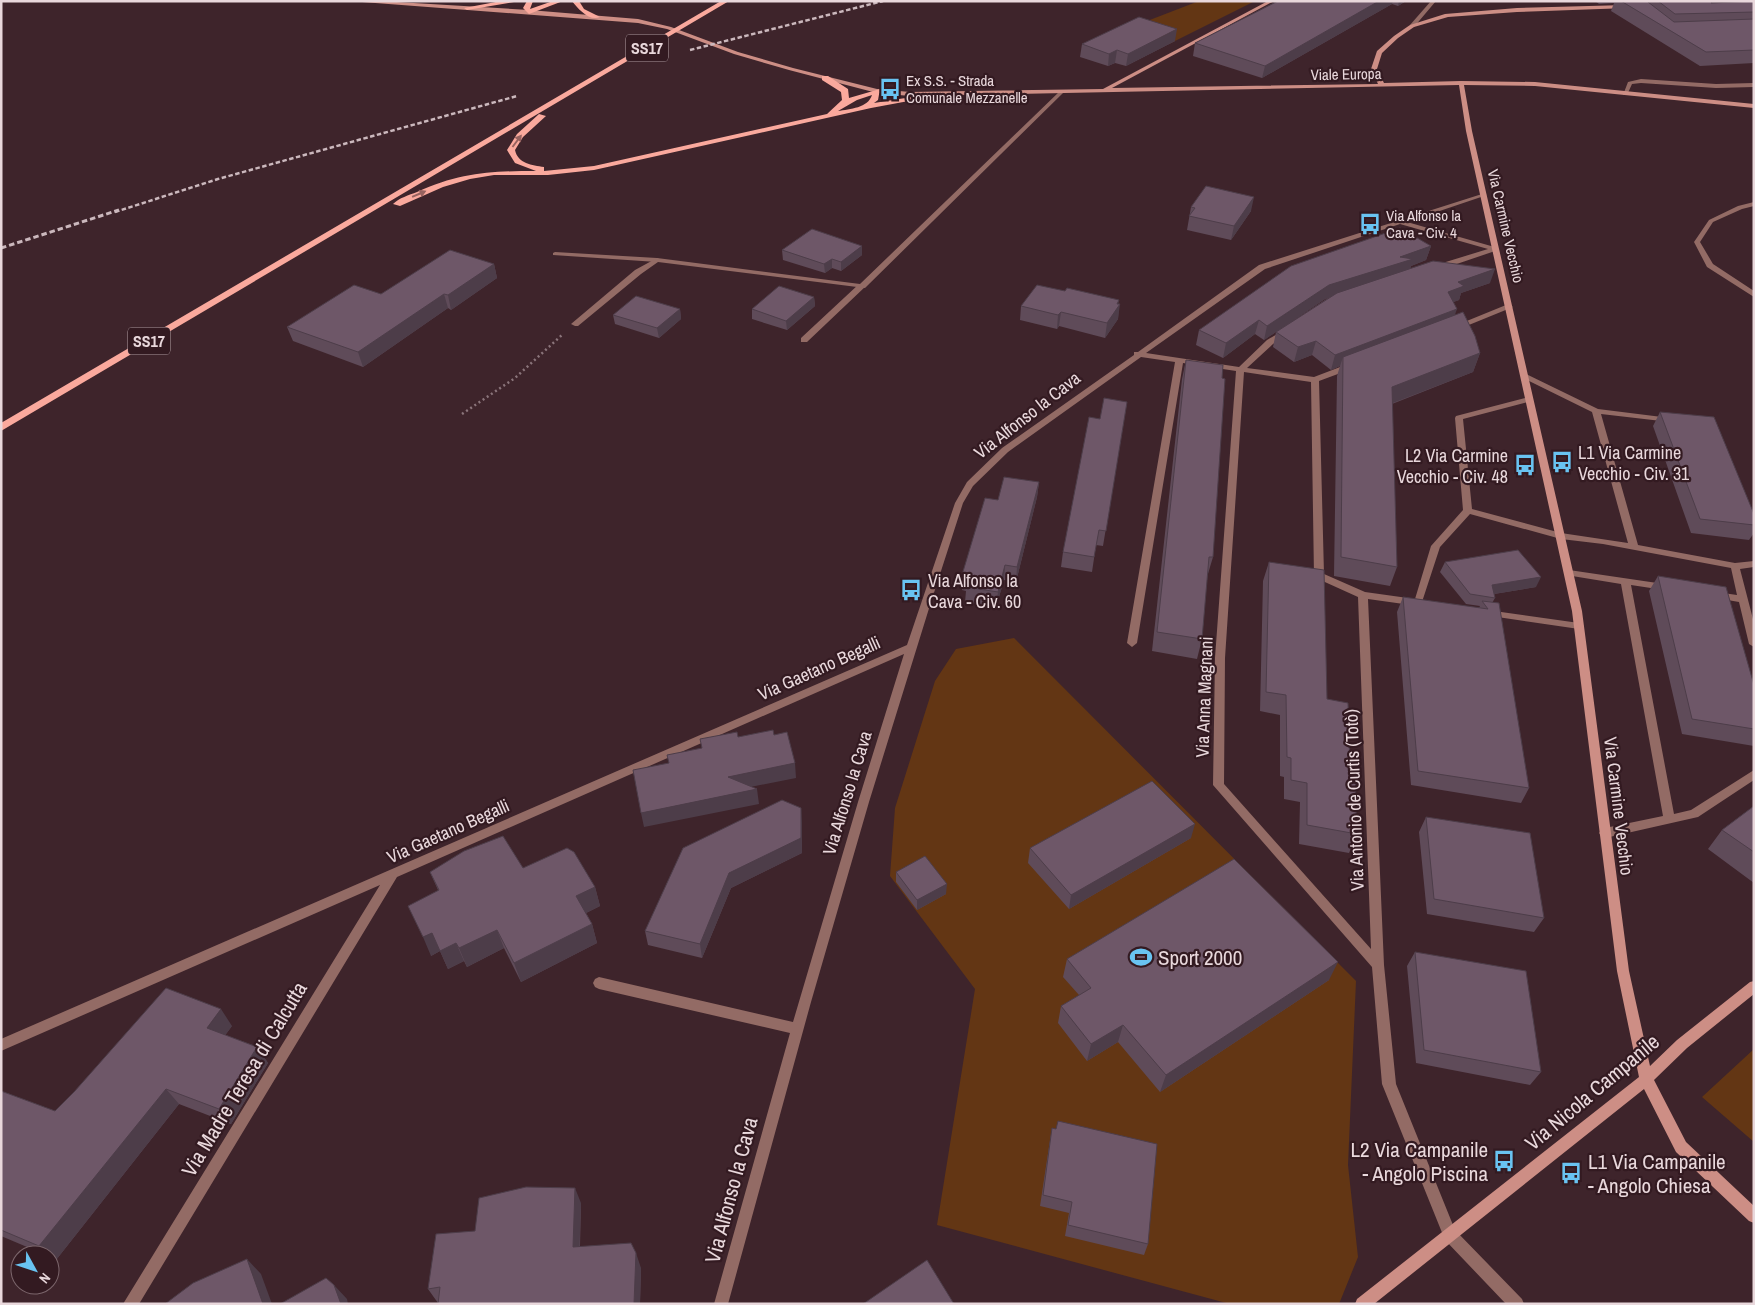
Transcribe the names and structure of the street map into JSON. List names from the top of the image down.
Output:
{
  "streets": {
    "main road": ["SS17"],
    "street": [
      "Viale Europa",
      "Via Carmine Vecchio",
      "Via Alfonso la Cava",
      "Via Gaetano Begalli",
      "Via Anna Magnani",
      "Via Antonio de Curtis (Totò)",
      "Via Madre Teresa di Calcutta",
      "Via Nicola Campanile"
    ]
  },
  "crossings": [
    ["Viale Europa", "Via Carmine Vecchio"],
    ["Via Carmine Vecchio", "Via Alfonso la Cava"],
    ["Via Carmine Vecchio", "Via Nicola Campanile"],
    ["Via Alfonso la Cava", "Via Gaetano Begalli"],
    ["Via Gaetano Begalli", "Via Madre Teresa di Calcutta"],
    ["Via Anna Magnani", "Via Antonio de Curtis (Totò)"],
    ["Via Antonio de Curtis (Totò)", "Via Nicola Campanile"]
  ],
  "places": {
    "bus stop": [
      "Ex S.S. - Strada Comunale Mezzanelle",
      "Via Alfonso la Cava - Civ. 4",
      "L1 Via Carmine Vecchio - Civ. 31",
      "L2 Via Carmine Vecchio - Civ. 48",
      "Via Alfonso la Cava - Civ. 60",
      "L2 Via Campanile - Angolo Piscina",
      "L1 Via Campanile - Angolo Chiesa"
    ],
    "sports": ["Sport 2000"]
  },
  "north": "bottom right"
}
